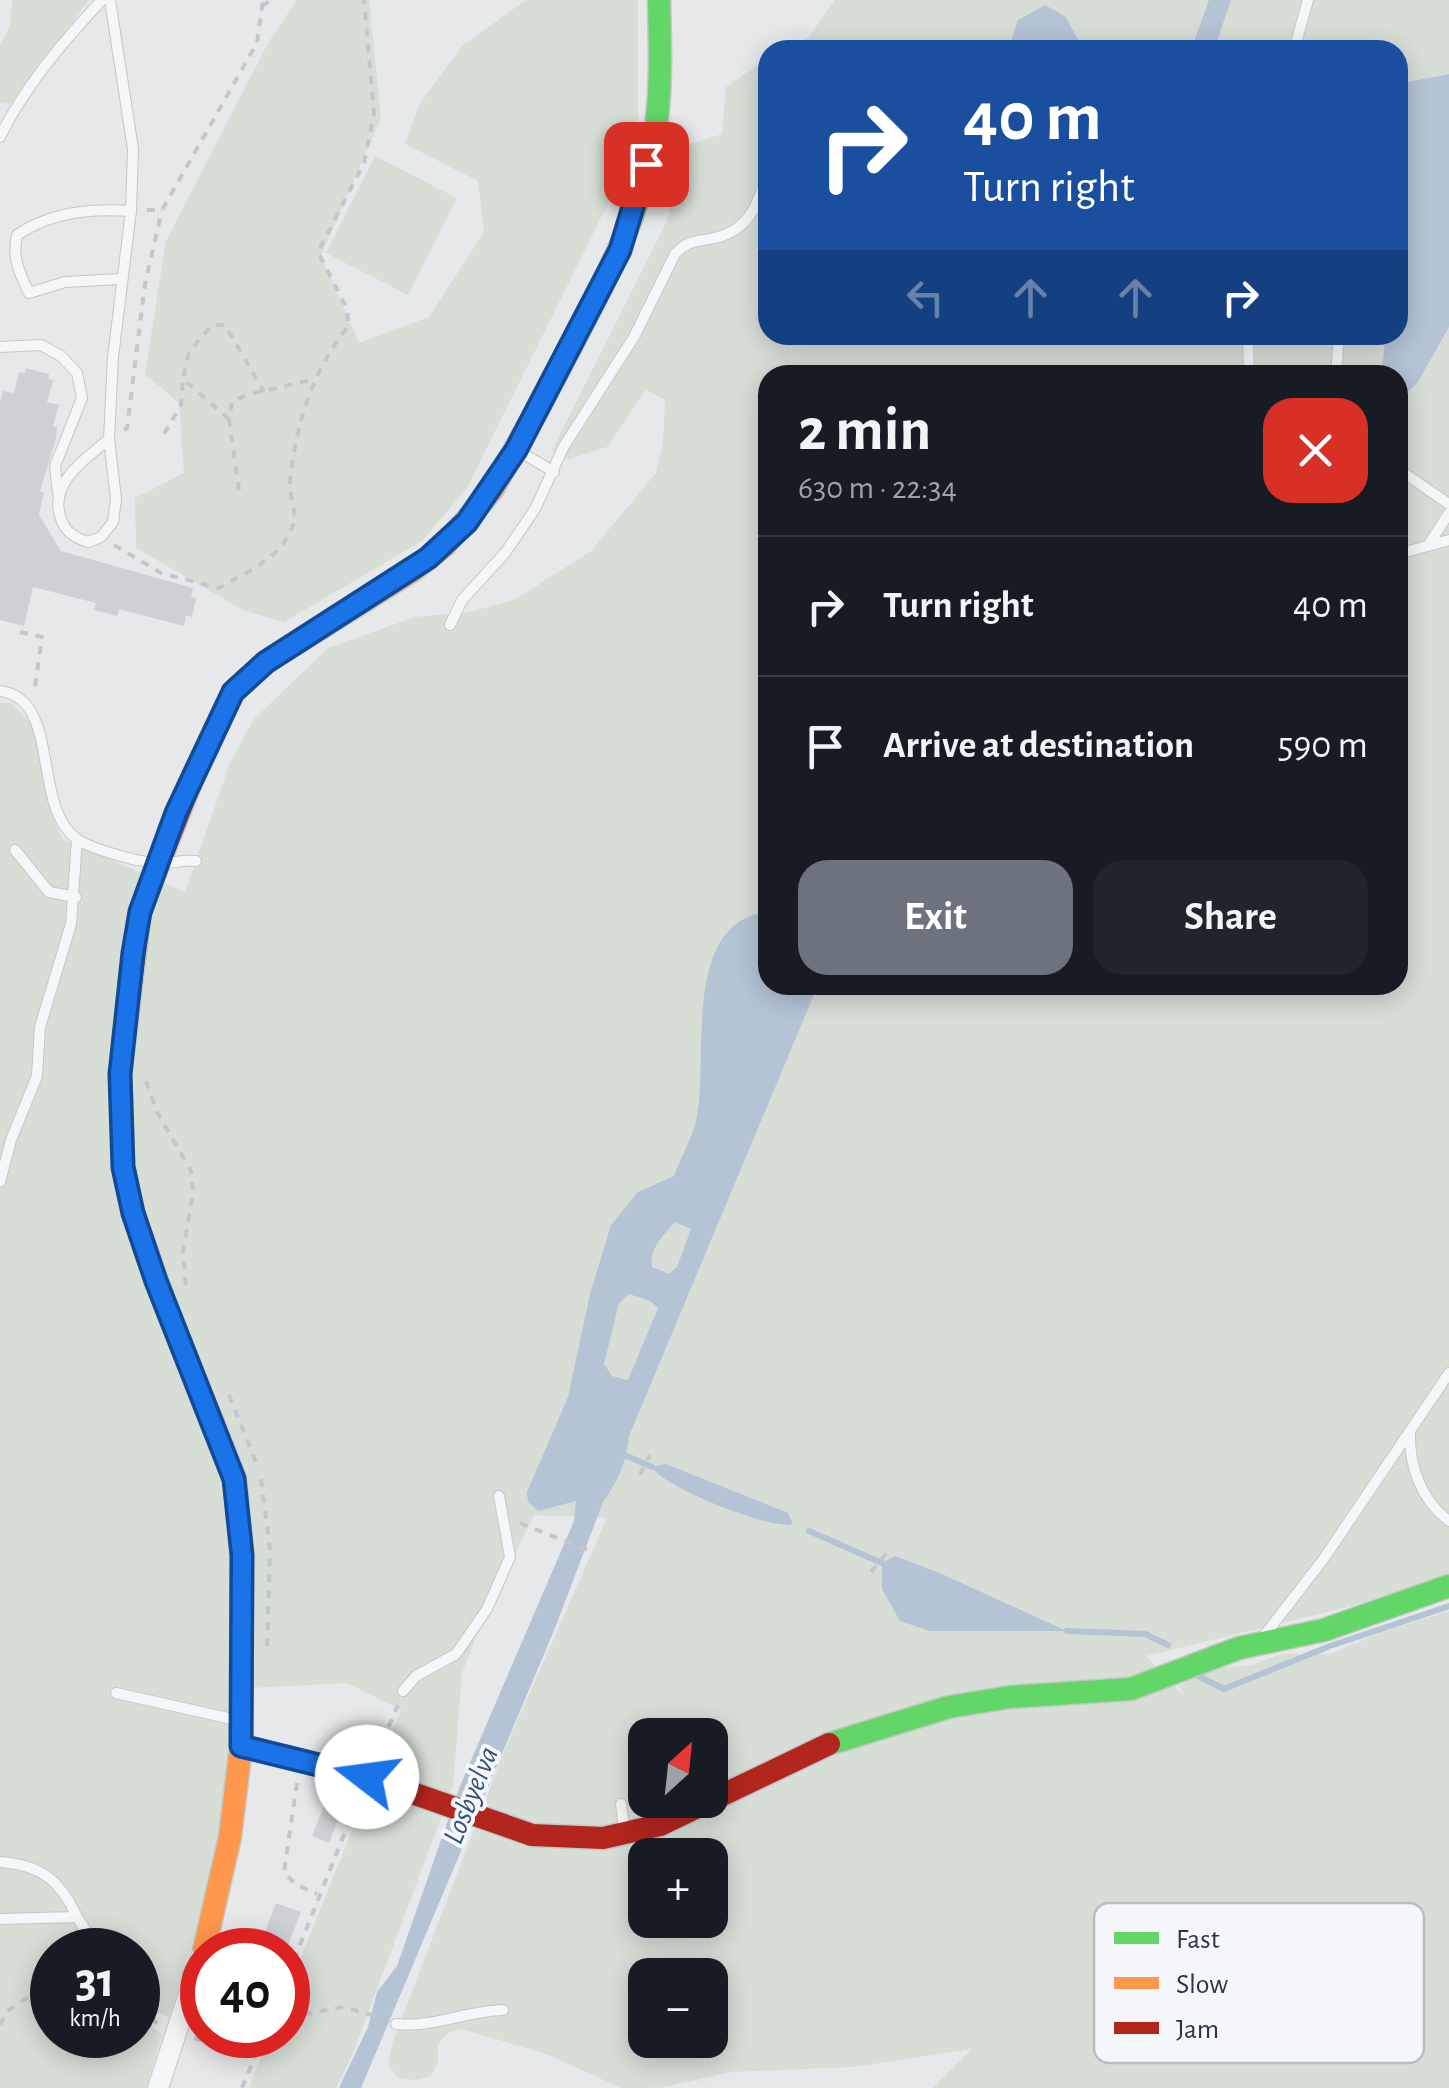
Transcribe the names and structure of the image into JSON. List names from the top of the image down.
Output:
{
  "water": ["Losbyelva"],
  "legend": ["Fast", "Slow", "Jam"],
  "north": "top right",
  "page": {
    "turn": ["40 m", "Turn right"],
    "heading": ["2 min", "630 m · 22:34"],
    "list": [
      {
        "name": "Turn right",
        "value": "40 m"
      },
      {
        "name": "Arrive at destination",
        "value": "590 m"
      }
    ],
    "buttons": ["Exit", "Share"],
    "map_buttons": ["+", "−"],
    "speed": "31 km/h",
    "limit": "40"
  }
}
